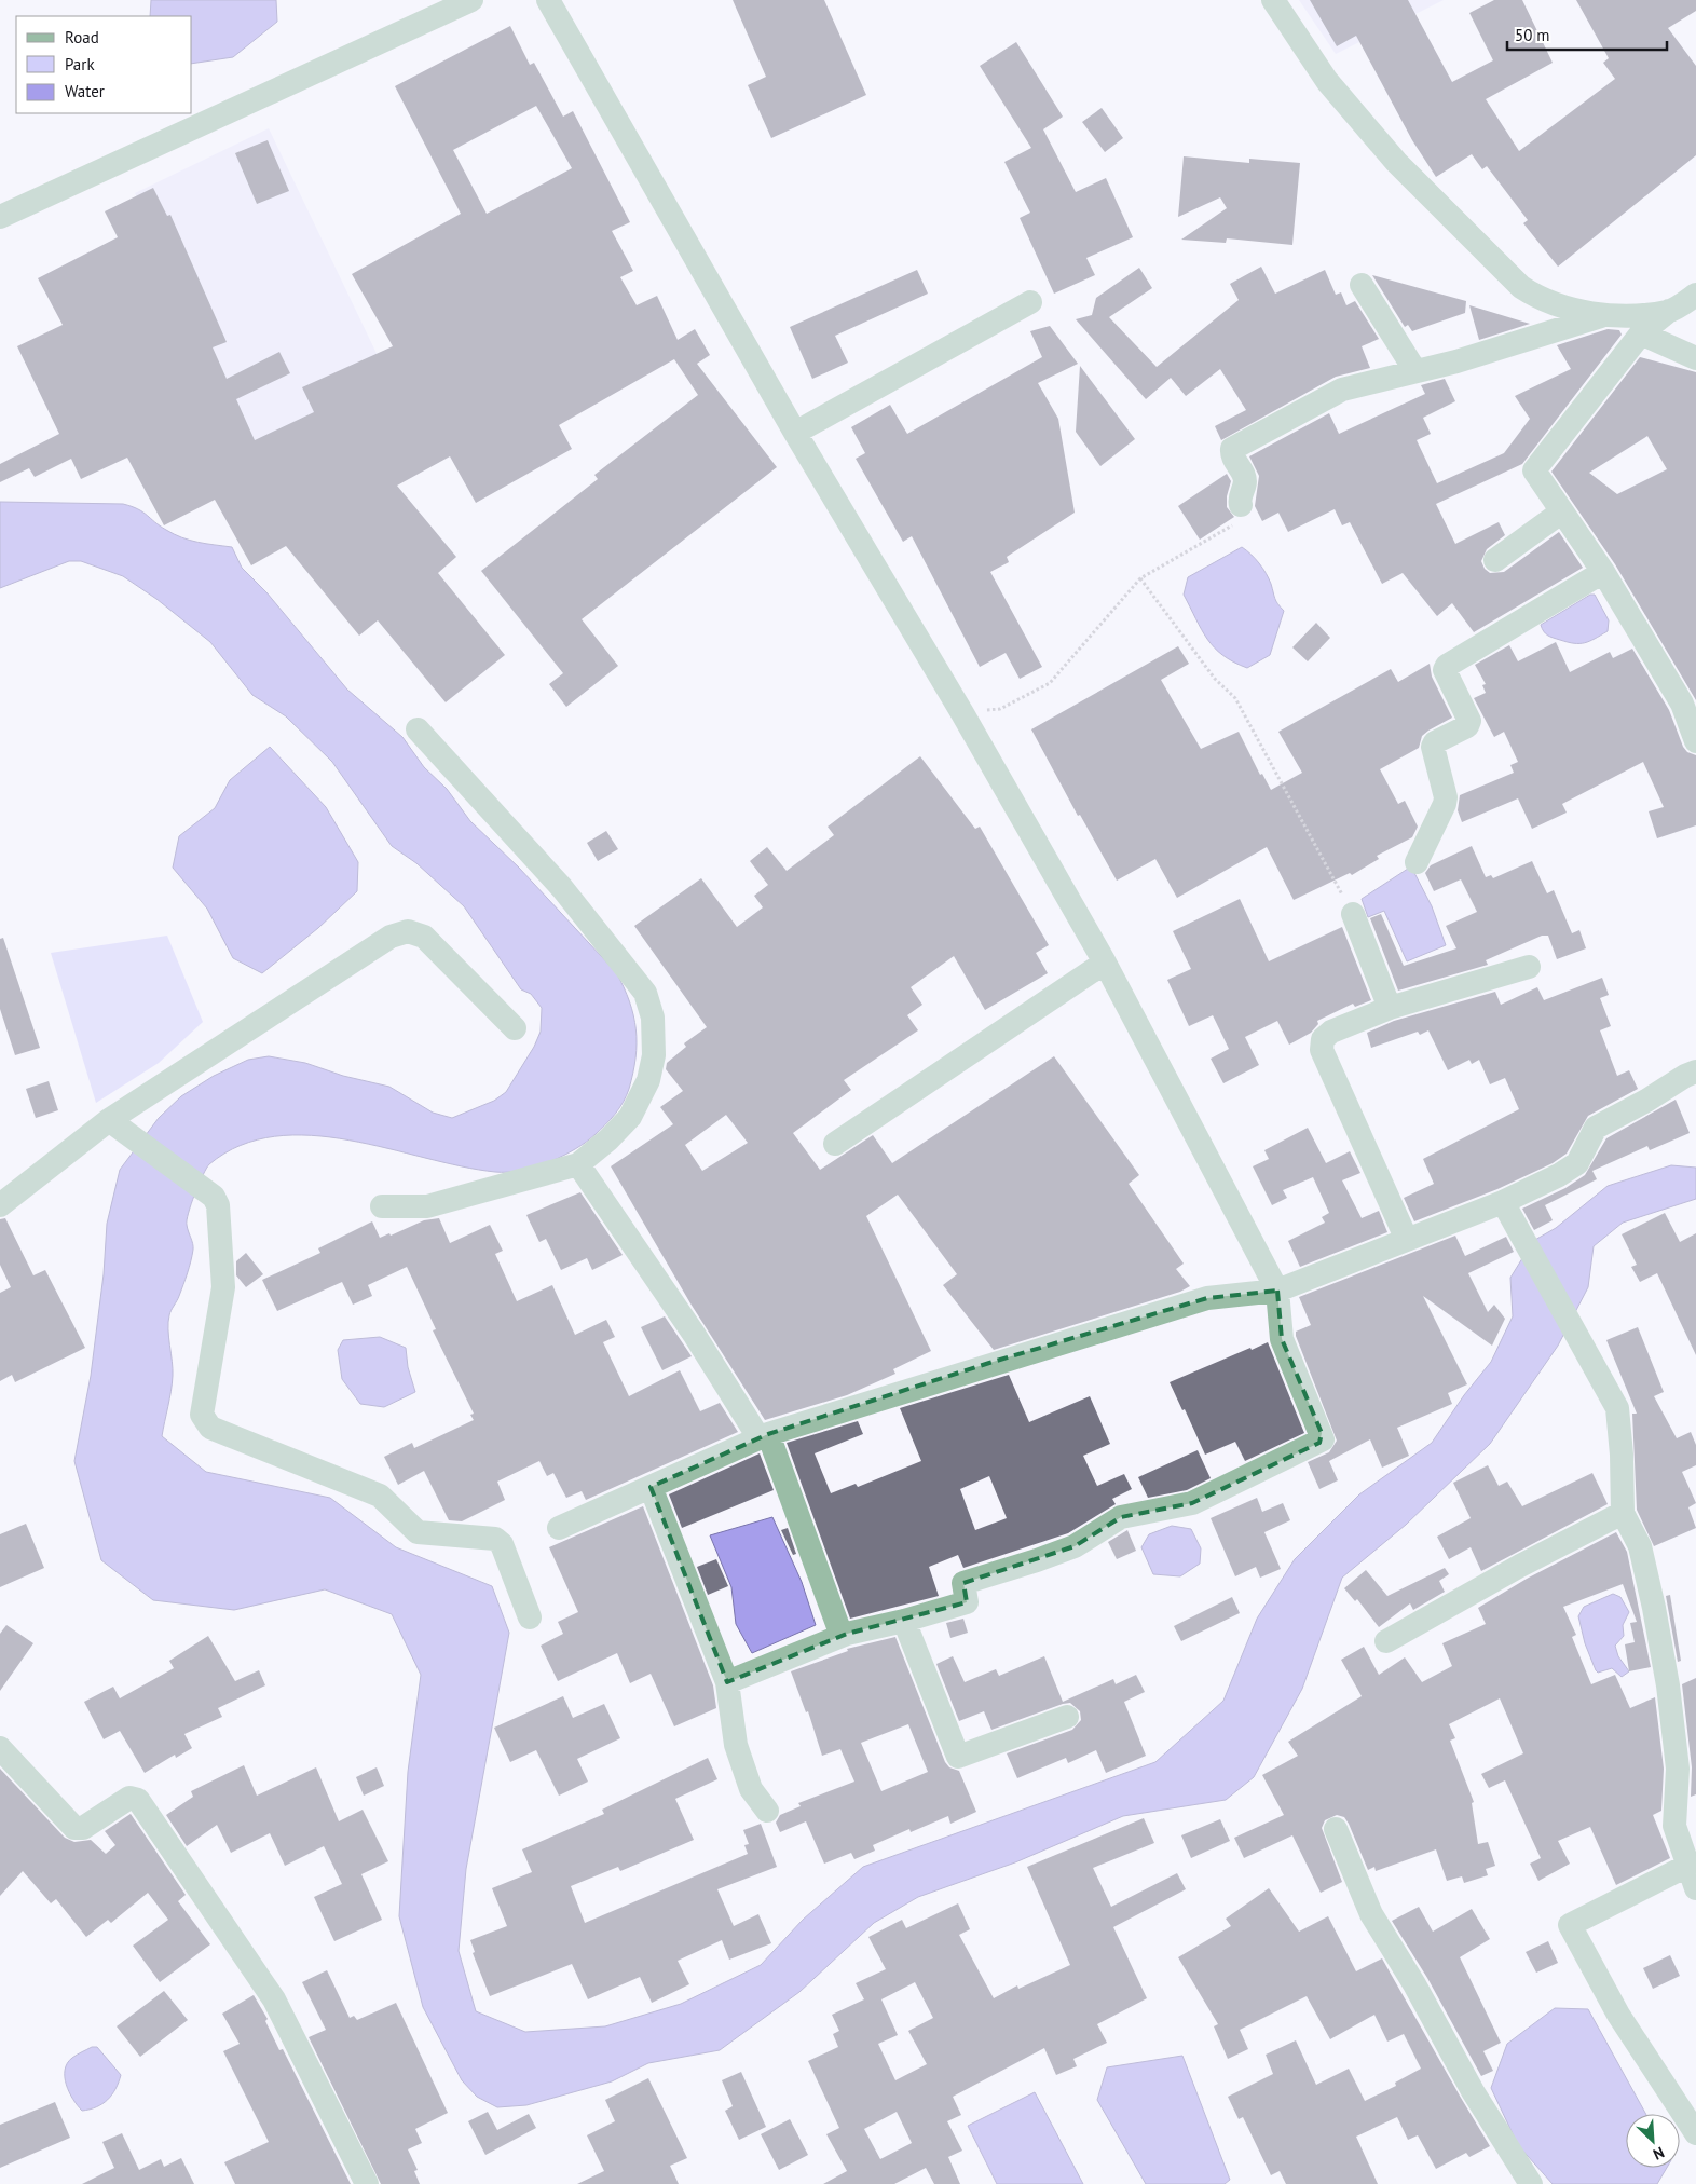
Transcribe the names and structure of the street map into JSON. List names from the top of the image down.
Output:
{
  "legend": ["Road", "Park", "Water"],
  "scale_bar": "50 m",
  "north": "bottom right"
}
